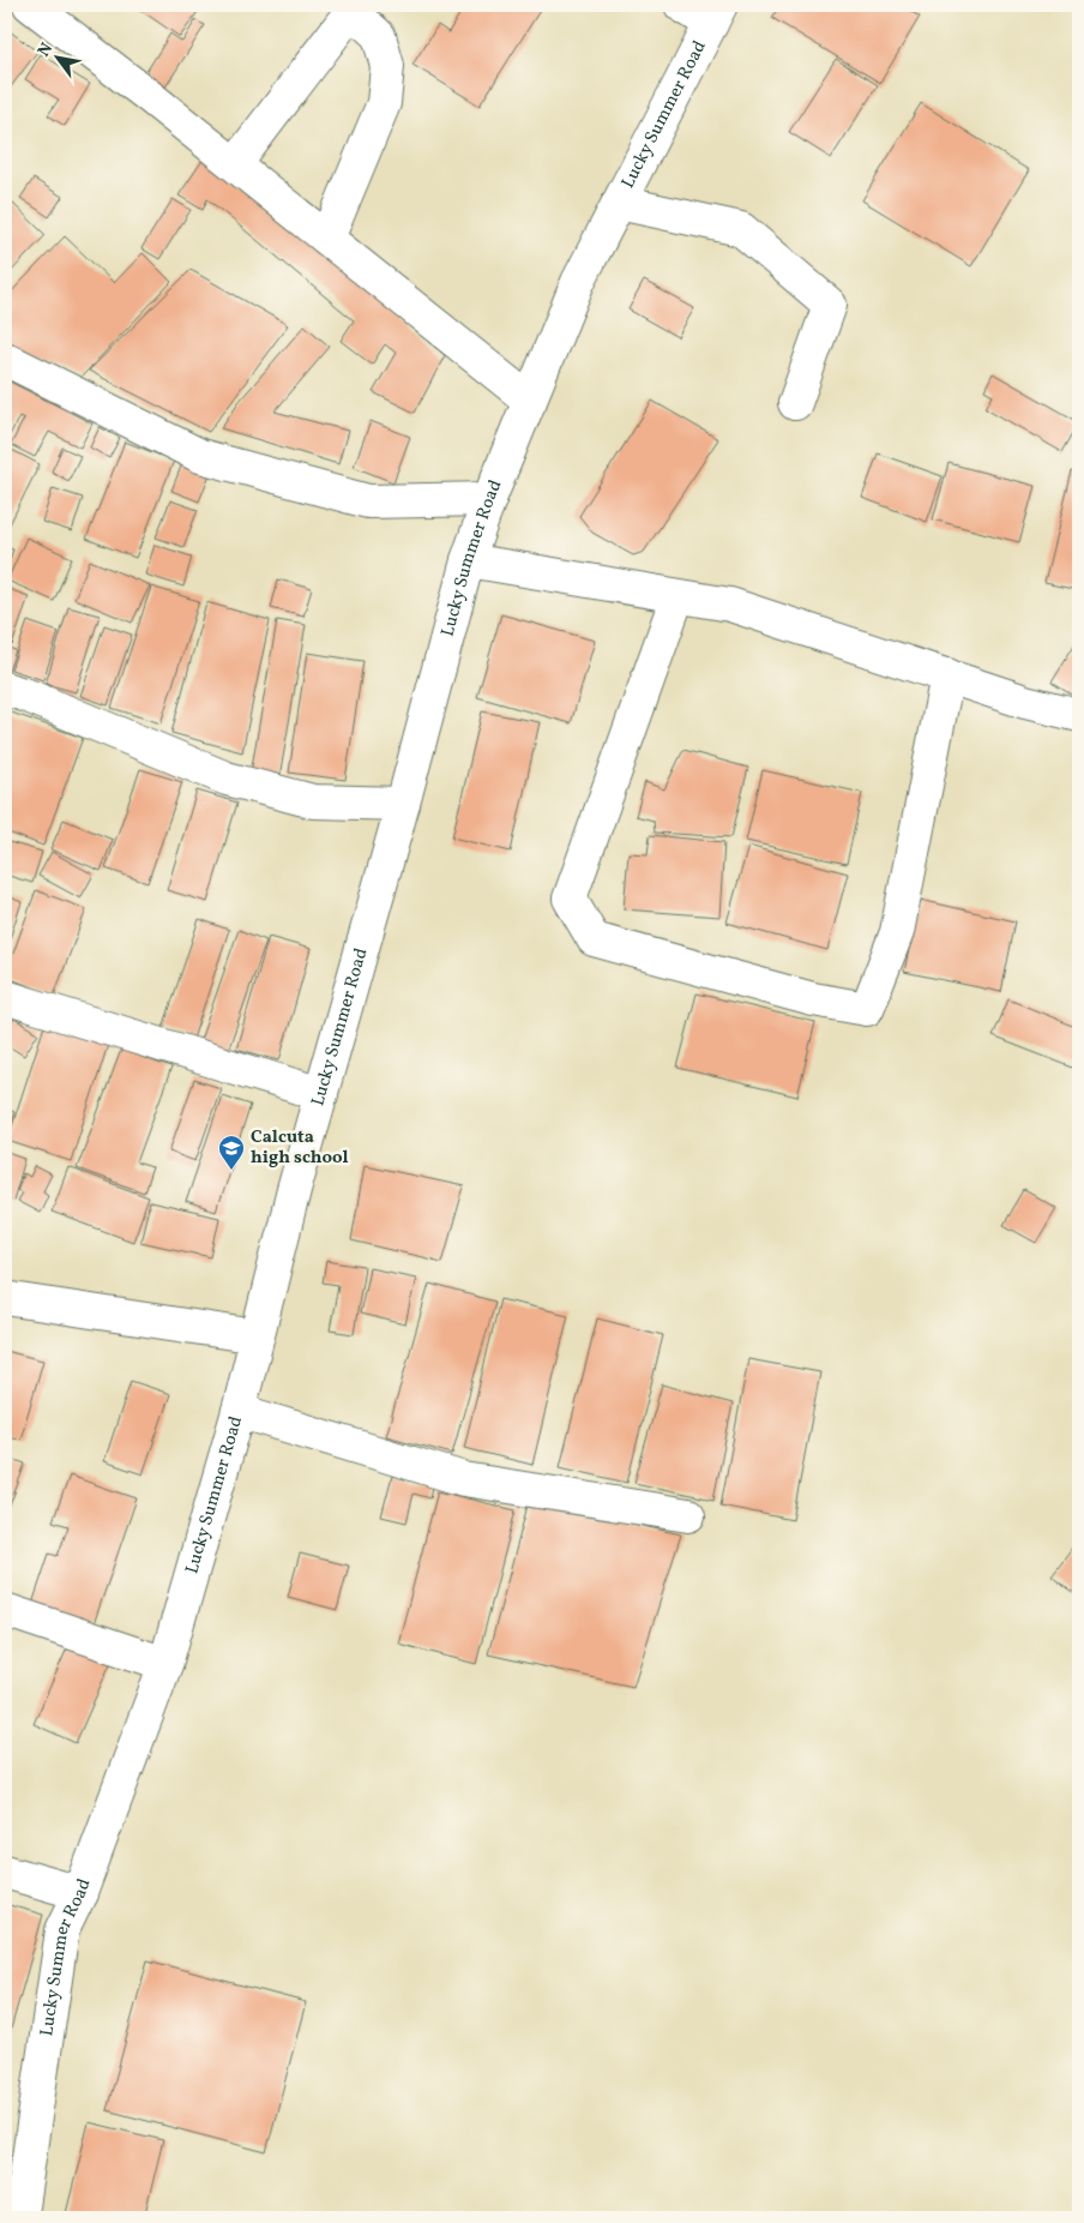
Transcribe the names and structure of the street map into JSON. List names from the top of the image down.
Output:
{
  "streets": {
    "street": ["Lucky Summer Road"]
  },
  "places": {
    "school or university": ["Calcuta high school"]
  },
  "north": "top left"
}
